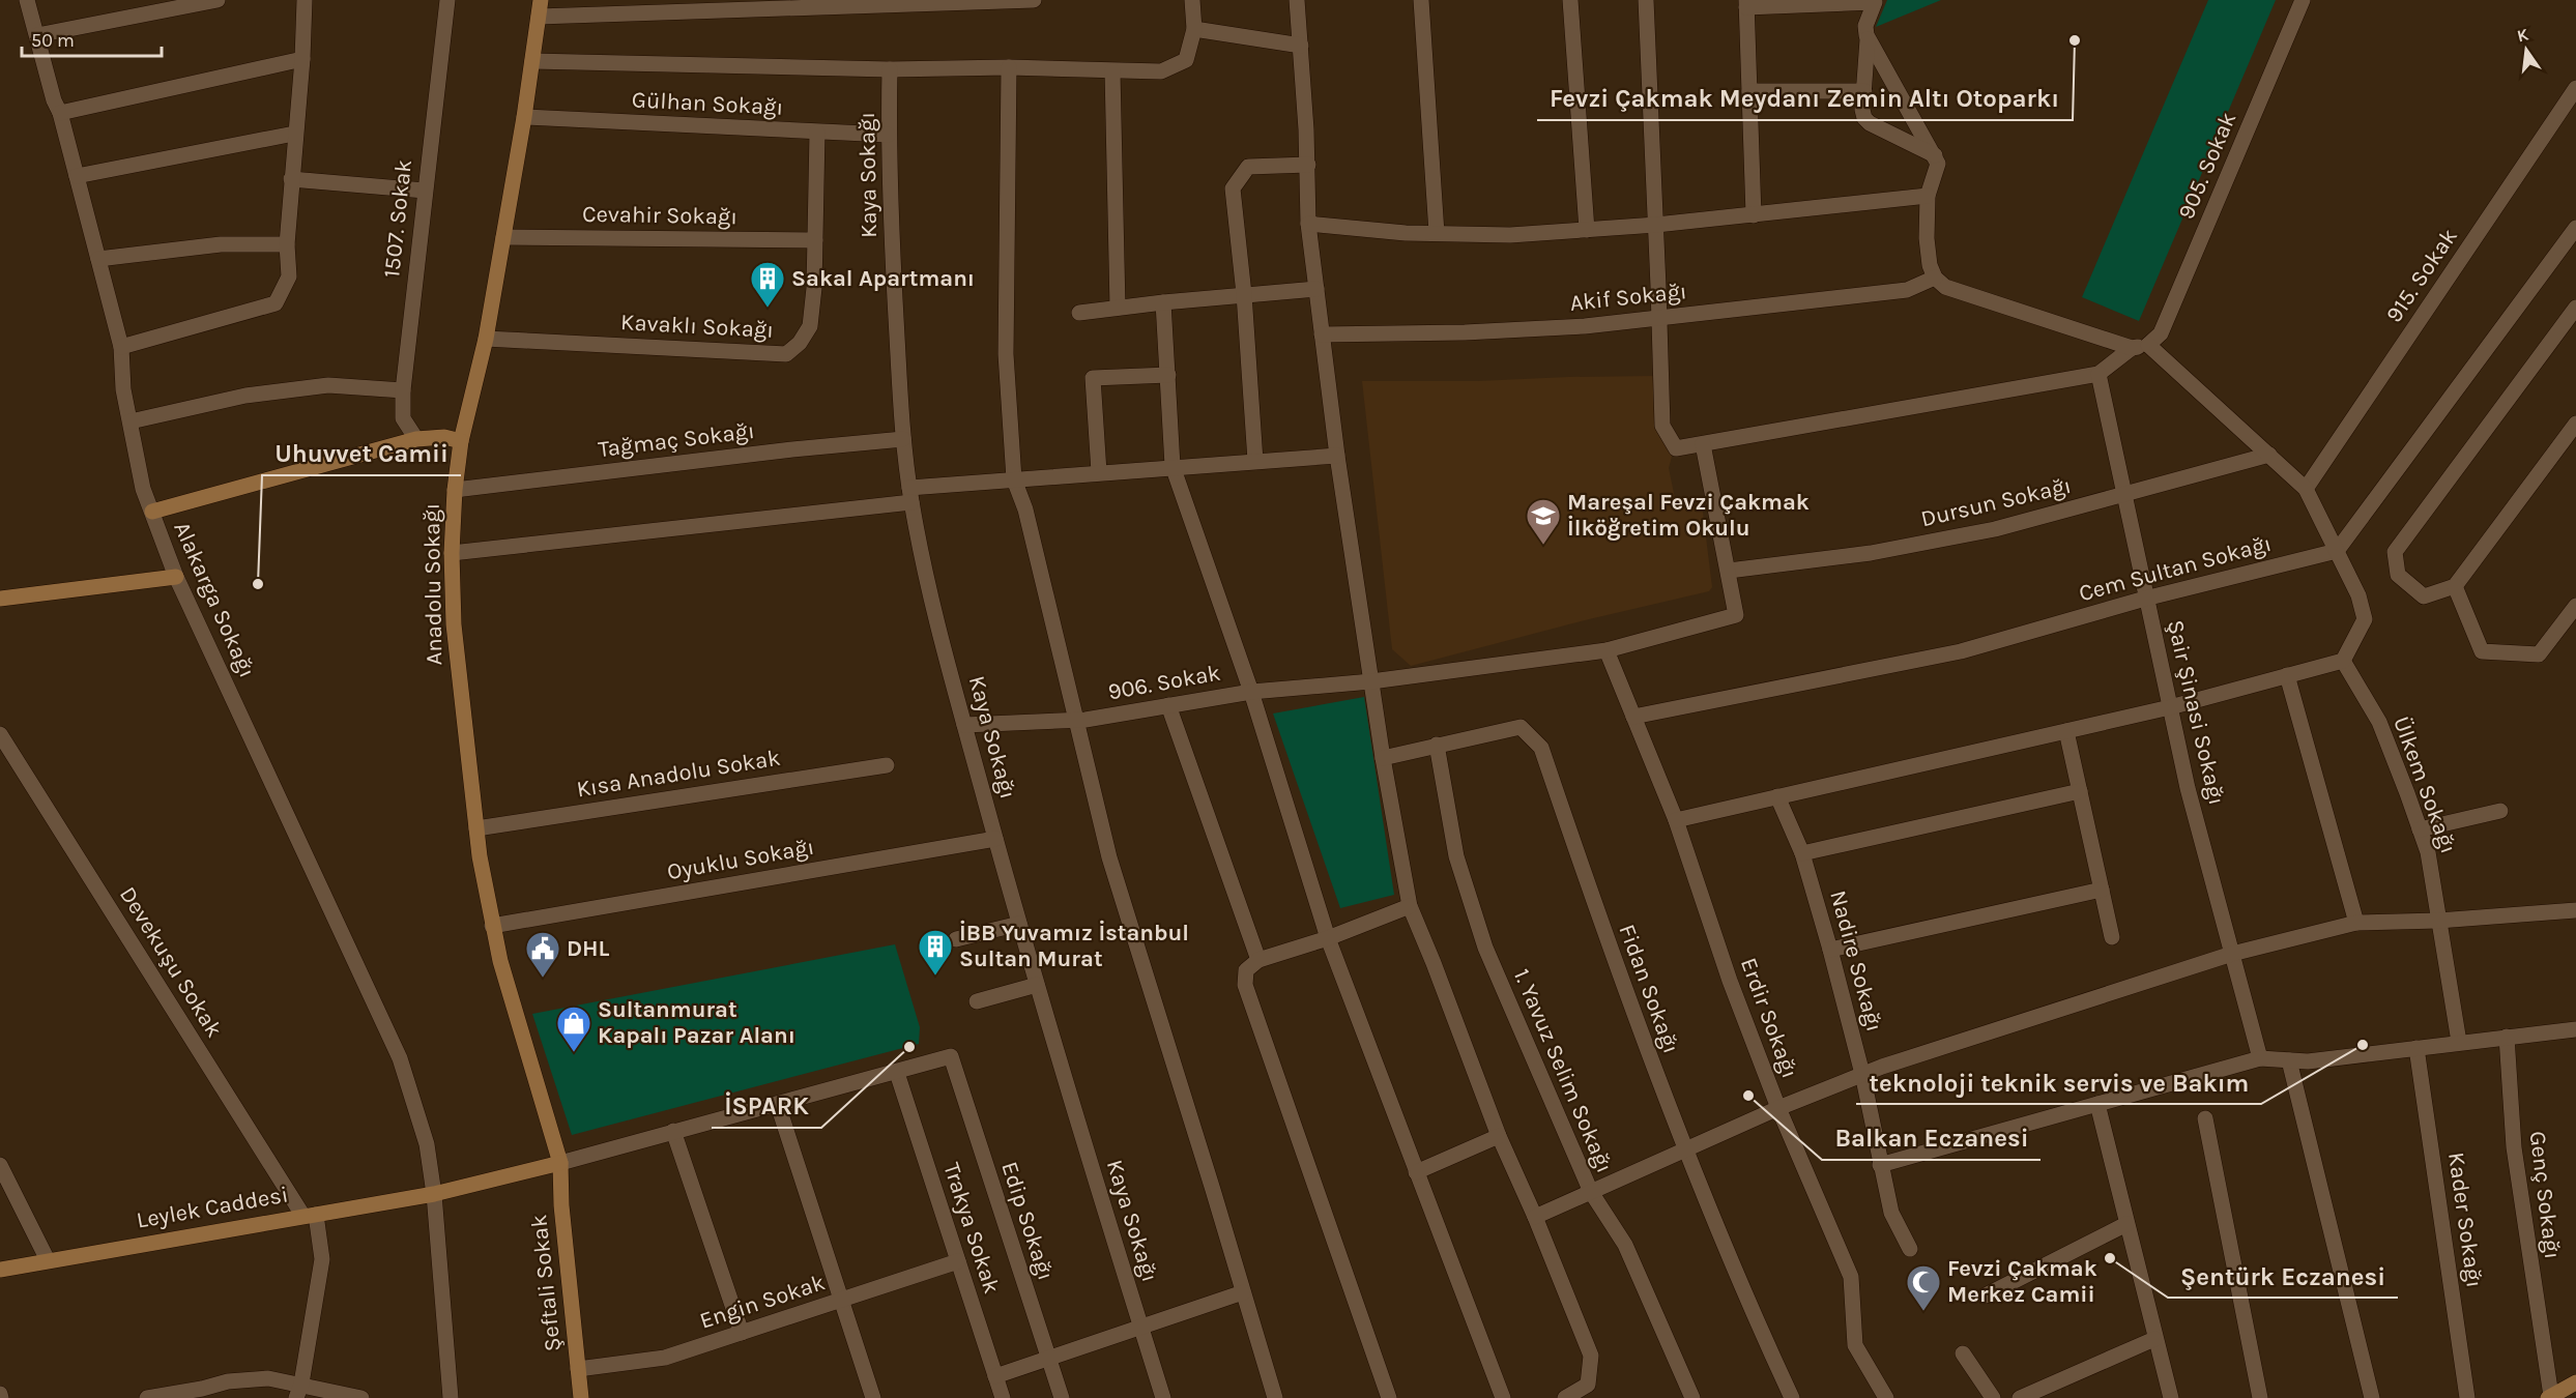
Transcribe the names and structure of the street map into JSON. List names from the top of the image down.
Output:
{
  "streets": {
    "street": [
      "Gülhan Sokağı",
      "905. Sokak",
      "Kaya Sokağı",
      "Cevahir Sokağı",
      "1507. Sokak",
      "915. Sokak",
      "Akif Sokağı",
      "Kavaklı Sokağı",
      "Tağmaç Sokağı",
      "Dursun Sokağı",
      "Cem Sultan Sokağı",
      "Anadolu Sokağı",
      "Alakarga Sokağı",
      "906. Sokak",
      "Şair Şinasi Sokağı",
      "Kısa Anadolu Sokak",
      "Ülkem Sokağı",
      "Oyuklu Sokağı",
      "Nadire Sokağı",
      "Devekuşu Sokak",
      "Fidan Sokağı",
      "Erdir Sokağı",
      "1. Yavuz Selim Sokağı",
      "Genç Sokağı",
      "Leylek Caddesi",
      "Kader Sokağı",
      "Edip Sokağı",
      "Trakya Sokak",
      "Şeftali Sokak",
      "Engin Sokak"
    ]
  },
  "crossings": [
    ["Gülhan Sokağı", "Kaya Sokağı"],
    ["Gülhan Sokağı", "Kavaklı Sokağı"],
    ["Gülhan Sokağı", "Anadolu Sokağı"],
    ["Kaya Sokağı", "Tağmaç Sokağı"],
    ["Kaya Sokağı", "906. Sokak"],
    ["Kaya Sokağı", "Oyuklu Sokağı"],
    ["Cevahir Sokağı", "Kavaklı Sokağı"],
    ["Cevahir Sokağı", "Anadolu Sokağı"],
    ["Kavaklı Sokağı", "Anadolu Sokağı"],
    ["Tağmaç Sokağı", "Anadolu Sokağı"],
    ["Dursun Sokağı", "906. Sokak"],
    ["Dursun Sokağı", "Şair Şinasi Sokağı"],
    ["Cem Sultan Sokağı", "Şair Şinasi Sokağı"],
    ["Cem Sultan Sokağı", "Erdir Sokağı"],
    ["Anadolu Sokağı", "Kısa Anadolu Sokak"],
    ["Anadolu Sokağı", "Oyuklu Sokağı"],
    ["Anadolu Sokağı", "Leylek Caddesi"],
    ["Anadolu Sokağı", "Şeftali Sokak"],
    ["Alakarga Sokağı", "Leylek Caddesi"],
    ["906. Sokak", "Erdir Sokağı"],
    ["Devekuşu Sokak", "Leylek Caddesi"],
    ["Fidan Sokağı", "1. Yavuz Selim Sokağı"],
    ["Leylek Caddesi", "Şeftali Sokak"],
    ["Edip Sokağı", "Trakya Sokak"],
    ["Trakya Sokak", "Engin Sokak"],
    ["Şeftali Sokak", "Engin Sokak"]
  ],
  "places": {
    "other": [
      "Fevzi Çakmak Meydanı Zemin Altı Otoparkı",
      "Uhuvvet Camii",
      "teknoloji teknik servis ve Bakım",
      "İSPARK",
      "Balkan Eczanesi",
      "Şentürk Eczanesi"
    ],
    "building": ["Sakal Apartmanı", "İBB Yuvamız İstanbul Sultan Murat"],
    "school or university": ["Mareşal Fevzi Çakmak İlköğretim Okulu"],
    "public building": ["DHL"],
    "shop": ["Sultanmurat Kapalı Pazar Alanı"],
    "mosque": ["Fevzi Çakmak Merkez Camii"]
  },
  "scale_bar": "50 m",
  "north": "top"
}
